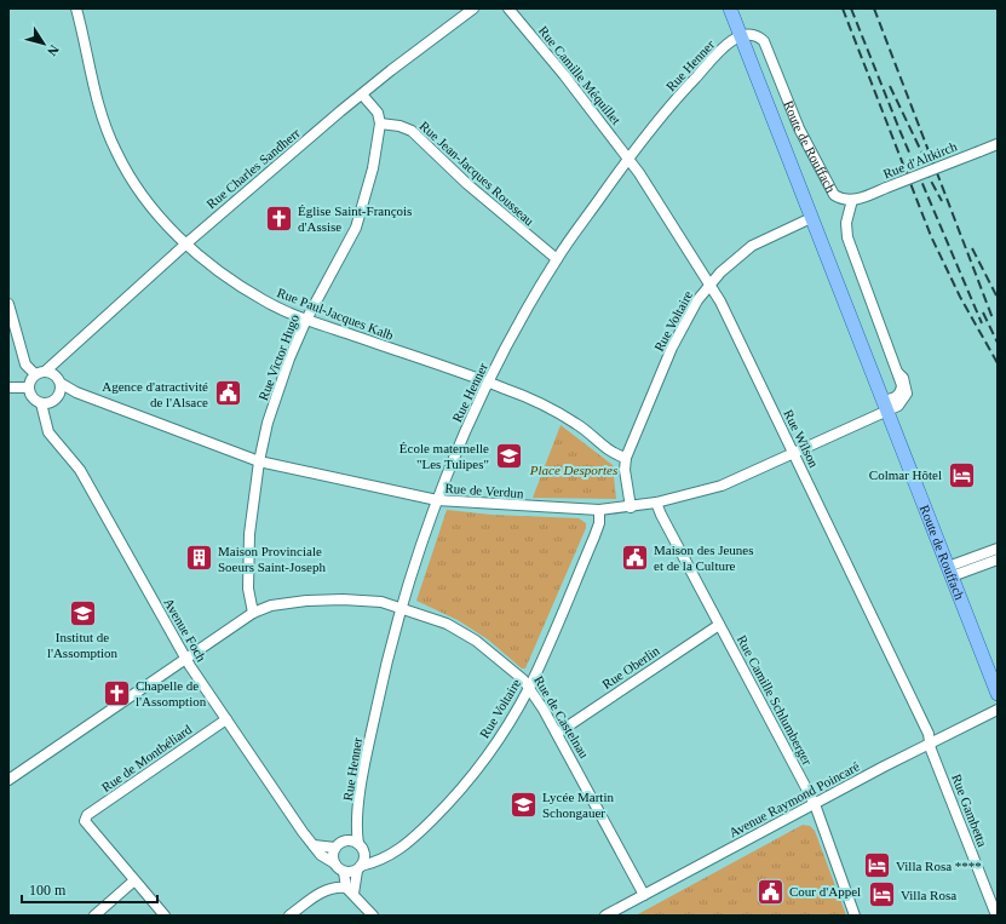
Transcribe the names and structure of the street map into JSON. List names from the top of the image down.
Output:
{
  "streets": {
    "main road": ["Route de Rouffach"],
    "street": [
      "Rue Henner",
      "Rue Camille Méquillet",
      "Rue d'Altkirch",
      "Rue Charles Sandherr",
      "Rue Jean-Jacques Rousseau",
      "Rue Paul-Jacques Kalb",
      "Rue Voltaire",
      "Rue Victor Hugo",
      "Rue Wilson",
      "Rue de Verdun",
      "Avenue Foch",
      "Rue Oberlin",
      "Rue Camille Schlumberger",
      "Rue de Castelnau",
      "Rue de Montbéliard",
      "Avenue Raymond Poincaré",
      "Rue Gambetta"
    ]
  },
  "crossings": [
    ["Rue Henner", "Rue Camille Méquillet"],
    ["Rue Henner", "Route de Rouffach"],
    ["Rue Henner", "Rue Jean-Jacques Rousseau"],
    ["Rue Henner", "Rue Paul-Jacques Kalb"],
    ["Rue Henner", "Rue Voltaire"],
    ["Rue Henner", "Rue Wilson"],
    ["Rue Henner", "Rue de Verdun"],
    ["Rue Henner", "Avenue Foch"],
    ["Rue Henner", "Rue de Castelnau"],
    ["Rue Camille Méquillet", "Rue Wilson"],
    ["Route de Rouffach", "Rue d'Altkirch"],
    ["Route de Rouffach", "Rue Voltaire"],
    ["Route de Rouffach", "Rue de Verdun"],
    ["Rue Charles Sandherr", "Rue Paul-Jacques Kalb"],
    ["Rue Charles Sandherr", "Rue de Verdun"],
    ["Rue Charles Sandherr", "Avenue Foch"],
    ["Rue Jean-Jacques Rousseau", "Rue Victor Hugo"],
    ["Rue Paul-Jacques Kalb", "Rue Victor Hugo"],
    ["Rue Voltaire", "Rue Wilson"],
    ["Rue Voltaire", "Rue de Verdun"],
    ["Rue Voltaire", "Avenue Foch"],
    ["Rue Voltaire", "Rue de Castelnau"],
    ["Rue Victor Hugo", "Rue de Verdun"],
    ["Rue Victor Hugo", "Rue de Castelnau"],
    ["Rue Wilson", "Rue de Verdun"],
    ["Rue Wilson", "Avenue Raymond Poincaré"],
    ["Rue Wilson", "Rue Gambetta"],
    ["Rue de Verdun", "Avenue Foch"],
    ["Rue de Verdun", "Rue Camille Schlumberger"],
    ["Avenue Foch", "Rue de Castelnau"],
    ["Avenue Foch", "Rue de Montbéliard"],
    ["Rue Oberlin", "Rue Camille Schlumberger"],
    ["Rue Oberlin", "Rue de Castelnau"],
    ["Rue Camille Schlumberger", "Avenue Raymond Poincaré"],
    ["Rue de Castelnau", "Avenue Raymond Poincaré"],
    ["Avenue Raymond Poincaré", "Rue Gambetta"]
  ],
  "parks": ["Place Desportes"],
  "places": {
    "church": ["Église Saint-François d'Assise", "Chapelle de l'Assomption"],
    "public building": ["Agence d'atractivité de l'Alsace", "Maison des Jeunes et de la Culture", "Cour d'Appel"],
    "school or university": ["École maternelle \"Les Tulipes\"", "Institut de l'Assomption", "Lycée Martin Schongauer"],
    "hotel": ["Colmar Hôtel", "Villa Rosa ****", "Villa Rosa"],
    "building": ["Maison Provinciale Soeurs Saint-Joseph"]
  },
  "scale_bar": "100 m",
  "north": "bottom right"
}
